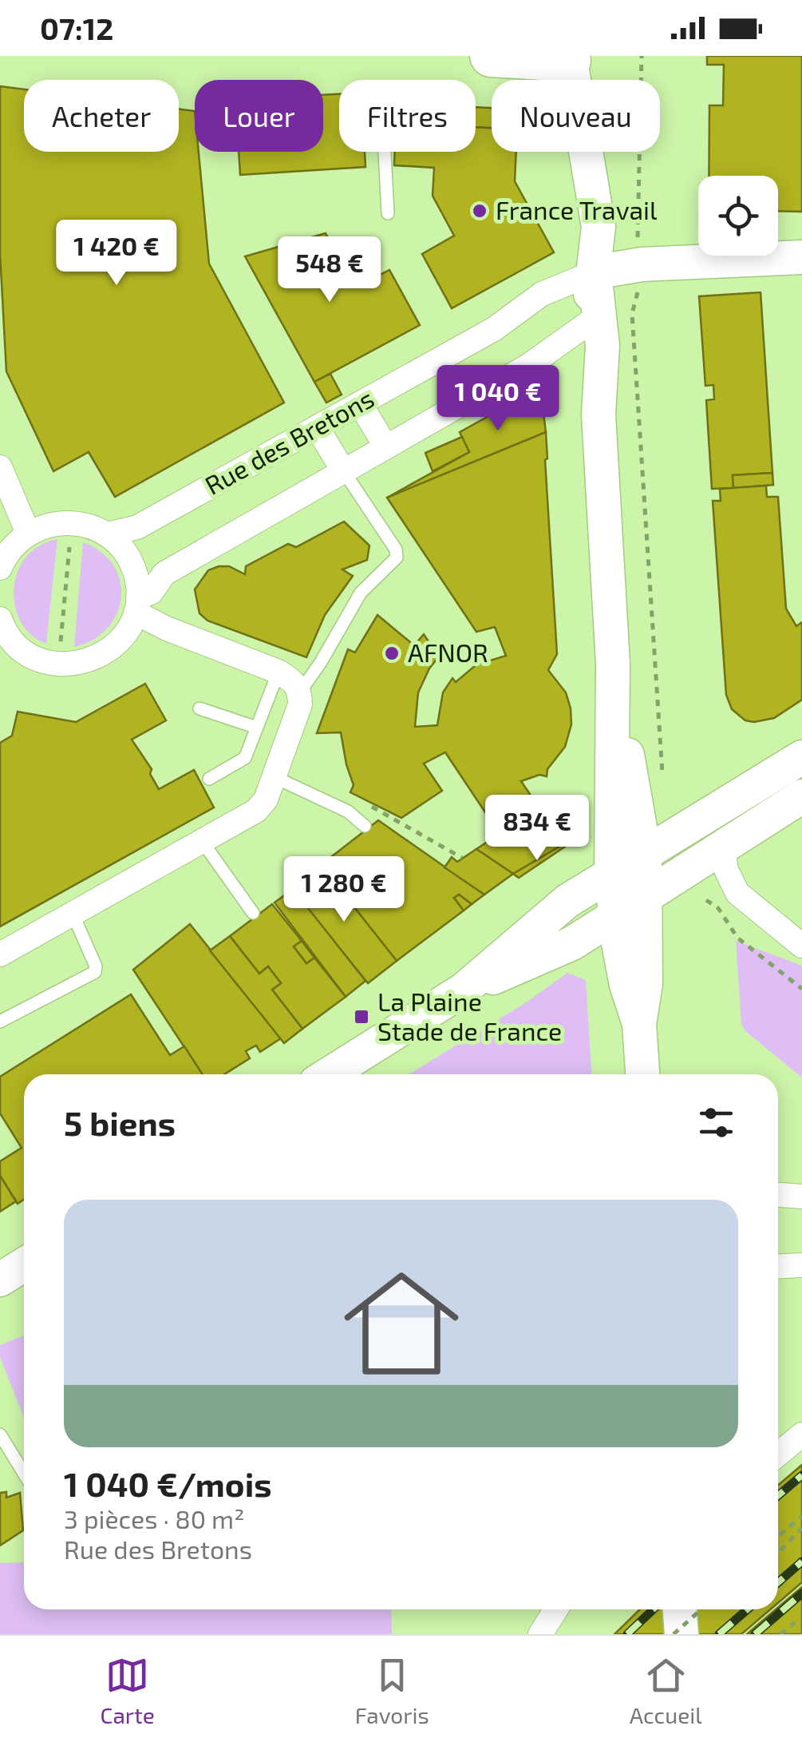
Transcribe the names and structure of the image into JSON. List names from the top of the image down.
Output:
{
  "streets": {
    "street": ["Rue des Bretons"]
  },
  "places": {
    "other": ["France Travail", "AFNOR"],
    "transit": ["La Plaine Stade de France"]
  },
  "page": {
    "status": "07:12",
    "chip": [
      "Acheter",
      "Louer",
      "Filtres",
      "Nouveau"
    ],
    "price": [
      "1 420 €",
      "548 €",
      "1 040 €",
      "834 €",
      "1 280 €"
    ],
    "heading": "5 biens",
    "list": [
      {
        "name": "1 040 €/mois",
        "note": "3 pièces · 80 m² · Rue des Bretons"
      }
    ],
    "tabs": ["Carte", "Favoris", "Accueil"]
  }
}
